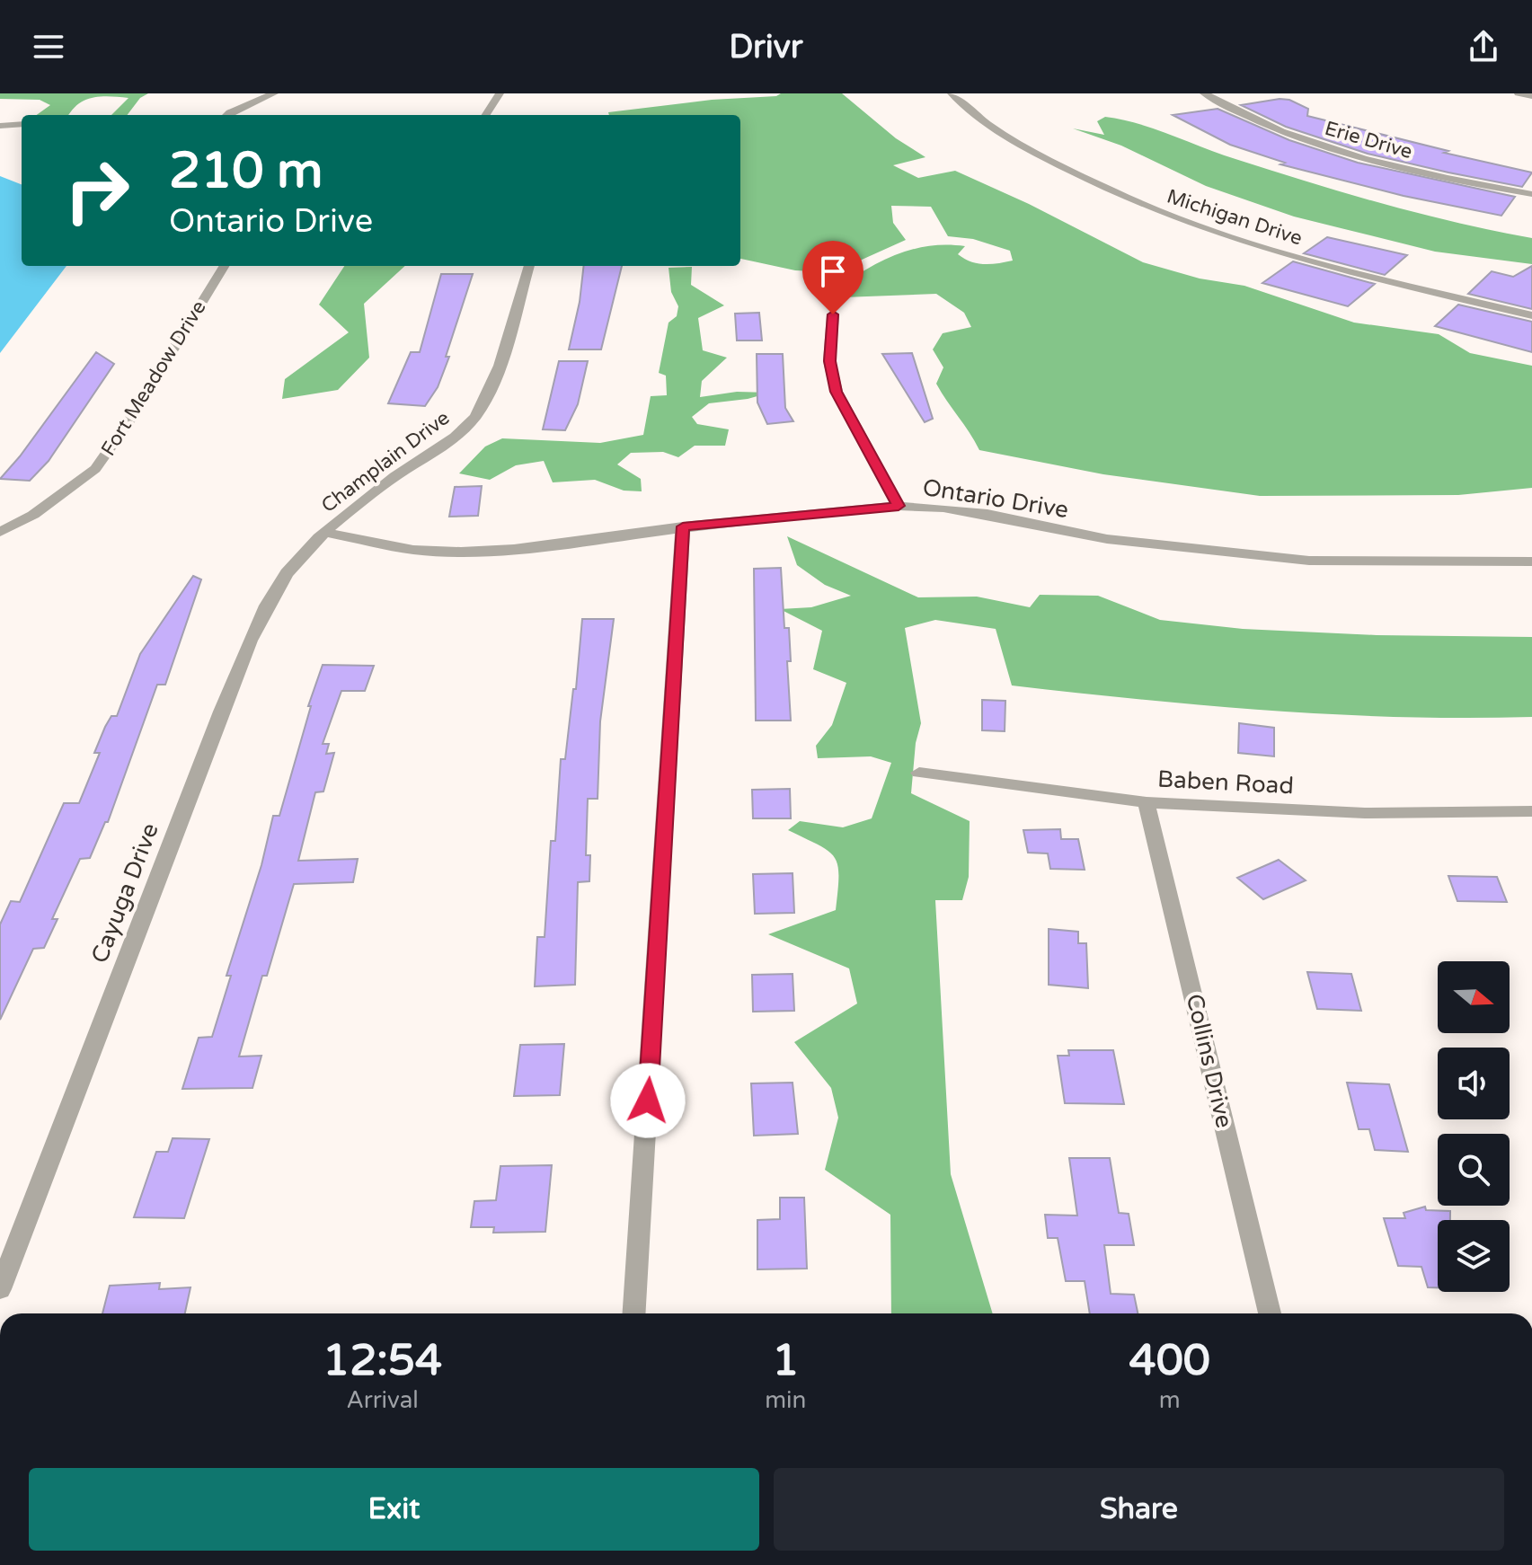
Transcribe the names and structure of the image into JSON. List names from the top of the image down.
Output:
{
  "streets": {
    "street": [
      "Erie Drive",
      "Michigan Drive",
      "Fort Meadow Drive",
      "Champlain Drive",
      "Ontario Drive",
      "Baben Road",
      "Cayuga Drive",
      "Collins Drive"
    ]
  },
  "crossings": [
    ["Champlain Drive", "Ontario Drive"],
    ["Champlain Drive", "Cayuga Drive"],
    ["Ontario Drive", "Cayuga Drive"],
    ["Baben Road", "Collins Drive"]
  ],
  "north": "right",
  "page": {
    "header": "Drivr",
    "turn": ["210 m", "Ontario Drive"],
    "eta": [
      "12:54",
      "Arrival",
      "1",
      "min",
      "400",
      "m"
    ],
    "buttons": ["Exit", "Share"]
  }
}
